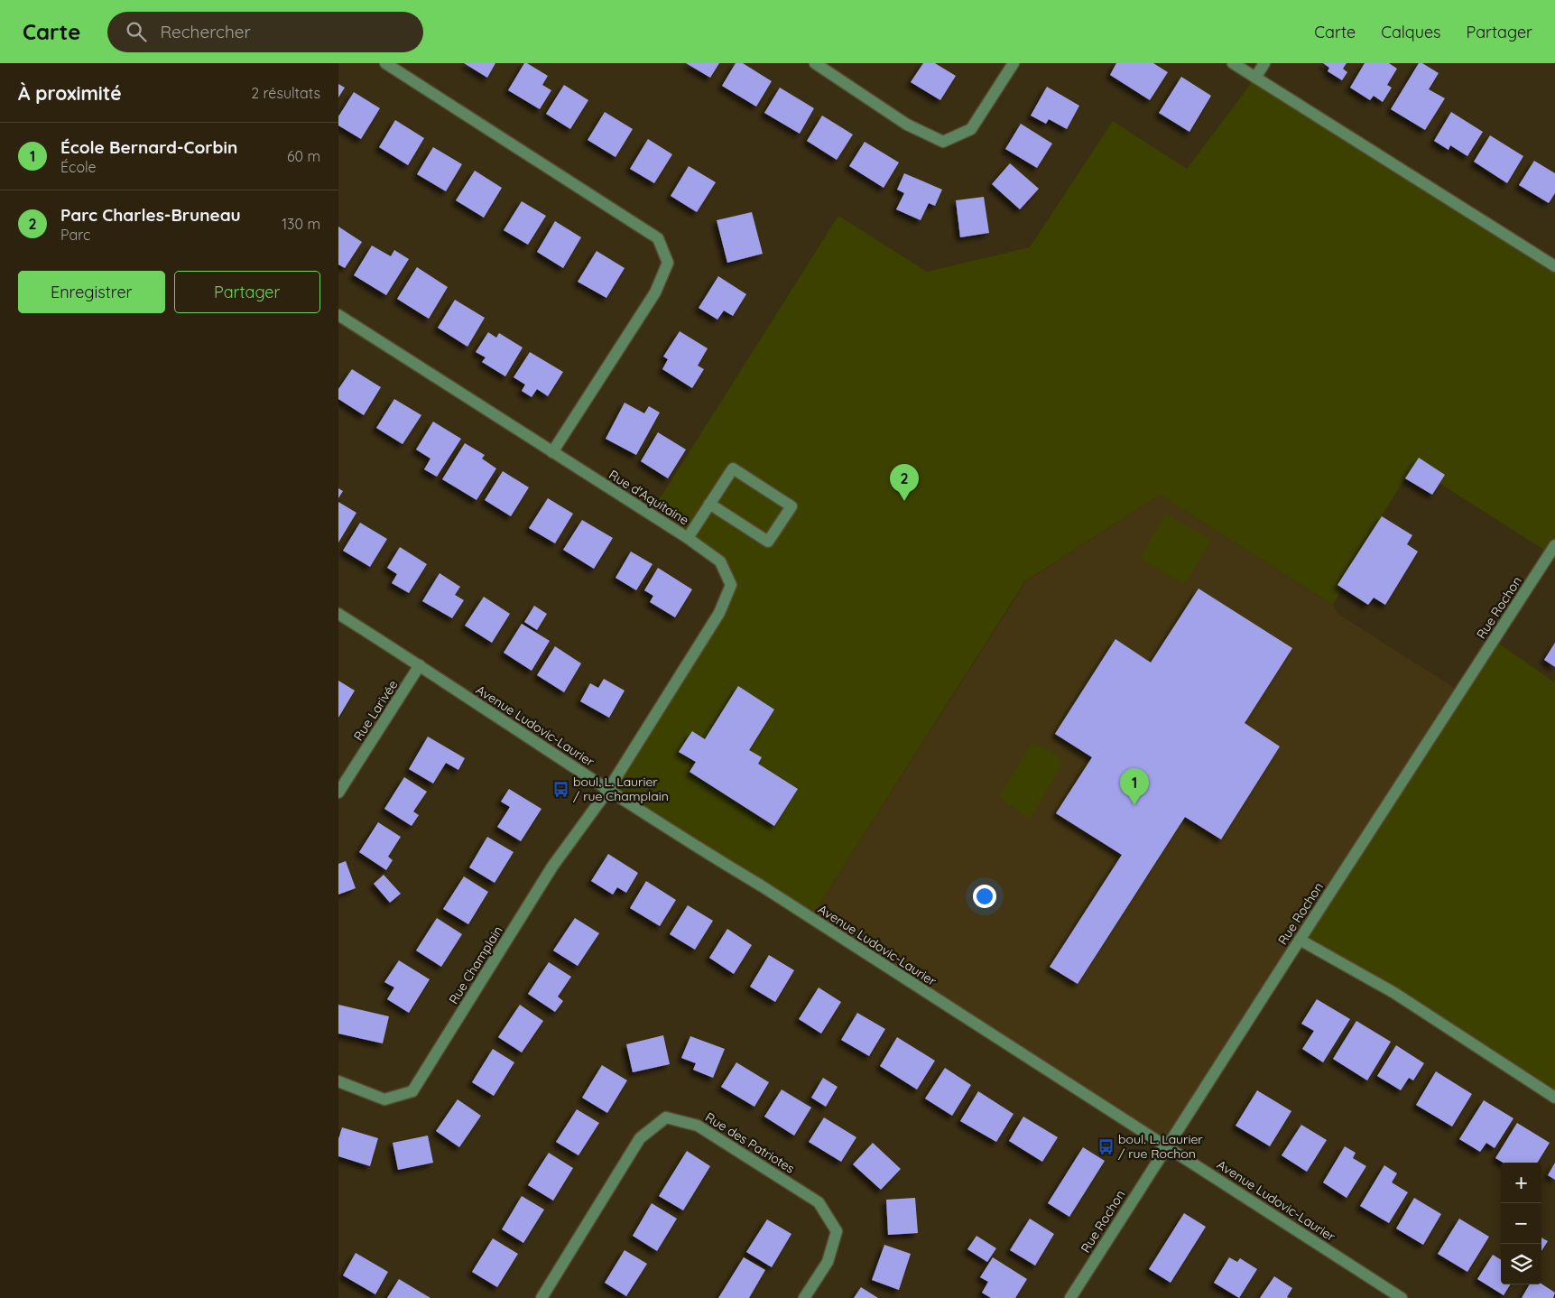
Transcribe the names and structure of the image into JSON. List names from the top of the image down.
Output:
{
  "streets": {
    "street": [
      "Rue d'Aquitaine",
      "Rue Rochon",
      "Rue Larivée",
      "Avenue Ludovic-Laurier",
      "Rue Champlain",
      "Rue des Patriotes"
    ]
  },
  "crossings": [
    ["Rue d'Aquitaine", "Avenue Ludovic-Laurier"],
    ["Rue d'Aquitaine", "Rue Champlain"],
    ["Rue Rochon", "Avenue Ludovic-Laurier"],
    ["Rue Larivée", "Avenue Ludovic-Laurier"],
    ["Avenue Ludovic-Laurier", "Rue Champlain"]
  ],
  "places": {
    "bus stop": ["boul. L. Laurier / rue Champlain", "boul. L. Laurier / rue Rochon"]
  },
  "page": {
    "header": "Carte",
    "search": "Rechercher",
    "nav": ["Carte", "Calques", "Partager"],
    "heading": ["À proximité", "2 résultats"],
    "list": [
      {
        "mark": "1",
        "name": "École Bernard-Corbin",
        "note": "École",
        "value": "60 m"
      },
      {
        "mark": "2",
        "name": "Parc Charles-Bruneau",
        "note": "Parc",
        "value": "130 m"
      }
    ],
    "buttons": ["Enregistrer", "Partager"],
    "pins": ["2", "1"],
    "map_buttons": ["+", "−"]
  }
}
